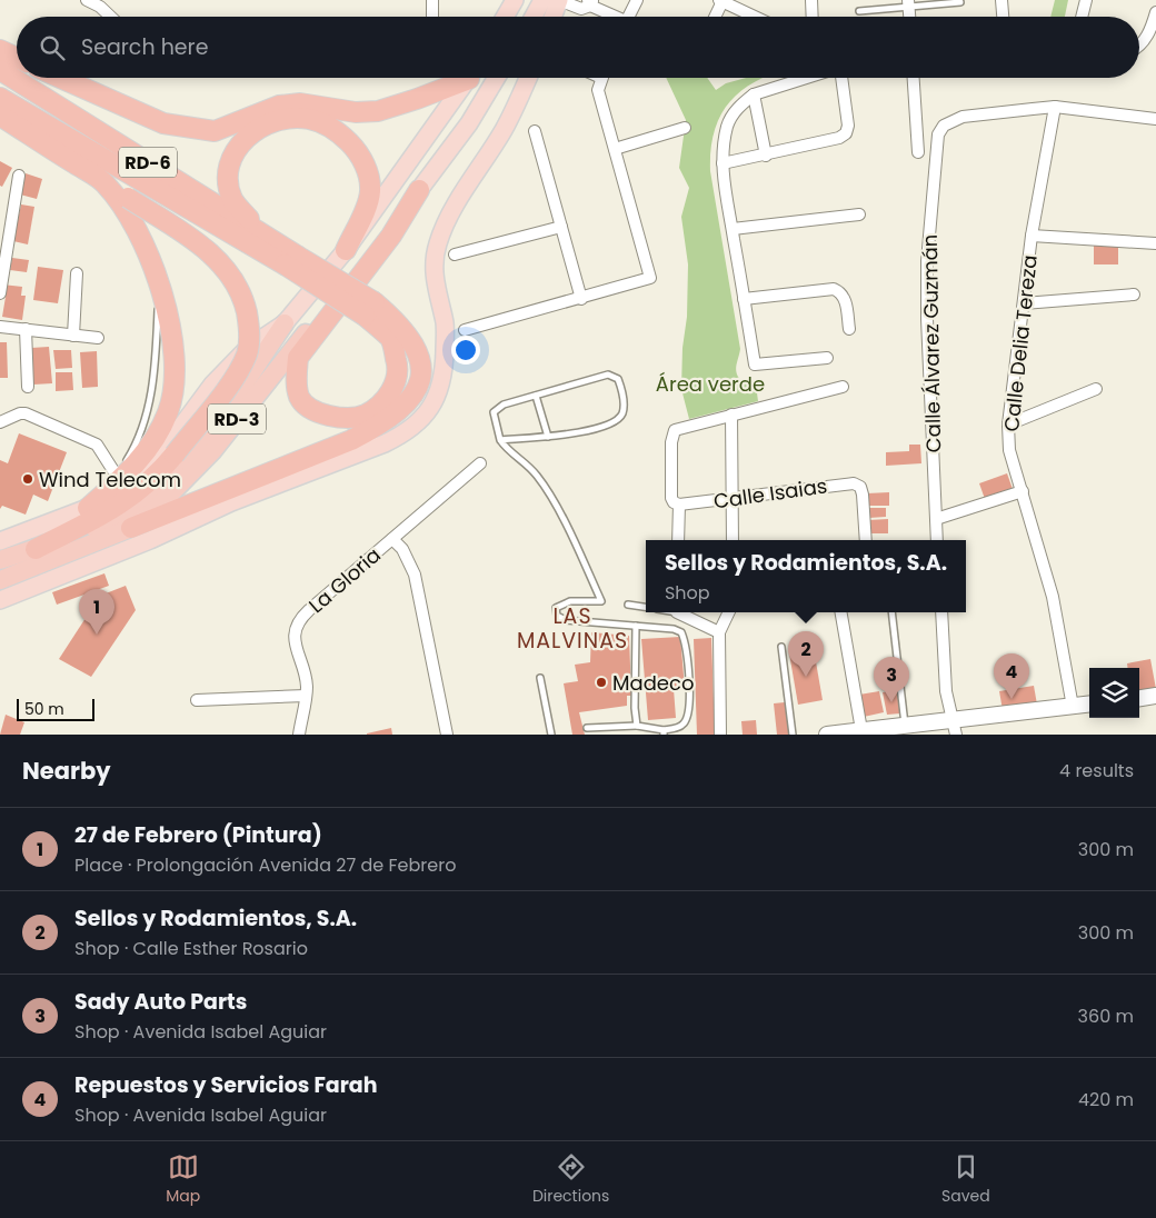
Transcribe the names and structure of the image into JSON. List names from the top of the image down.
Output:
{
  "streets": {
    "highway": ["RD-6", "RD-3"],
    "street": [
      "Calle Álvarez Guzmán",
      "Calle Delia Tereza",
      "Calle Isaias",
      "La Gloria"
    ]
  },
  "crossings": [
    ["Calle Álvarez Guzmán", "Calle Delia Tereza"]
  ],
  "districts": ["LAS MALVINAS"],
  "parks": ["Área verde"],
  "places": ["Wind Telecom", "Madeco"],
  "scale_bar": "50 m",
  "page": {
    "search": "Search here",
    "popup": ["Sellos y Rodamientos, S.A.", "Shop"],
    "pins": [
      "1",
      "2",
      "4",
      "3"
    ],
    "scale": "50 m",
    "heading": ["Nearby", "4 results"],
    "list": [
      {
        "mark": "1",
        "name": "27 de Febrero (Pintura)",
        "note": "Place · Prolongación Avenida 27 de Febrero",
        "value": "300 m"
      },
      {
        "mark": "2",
        "name": "Sellos y Rodamientos, S.A.",
        "note": "Shop · Calle Esther Rosario",
        "value": "300 m"
      },
      {
        "mark": "3",
        "name": "Sady Auto Parts",
        "note": "Shop · Avenida Isabel Aguiar",
        "value": "360 m"
      },
      {
        "mark": "4",
        "name": "Repuestos y Servicios Farah",
        "note": "Shop · Avenida Isabel Aguiar",
        "value": "420 m"
      }
    ],
    "nav": ["Map", "Directions", "Saved"]
  }
}
